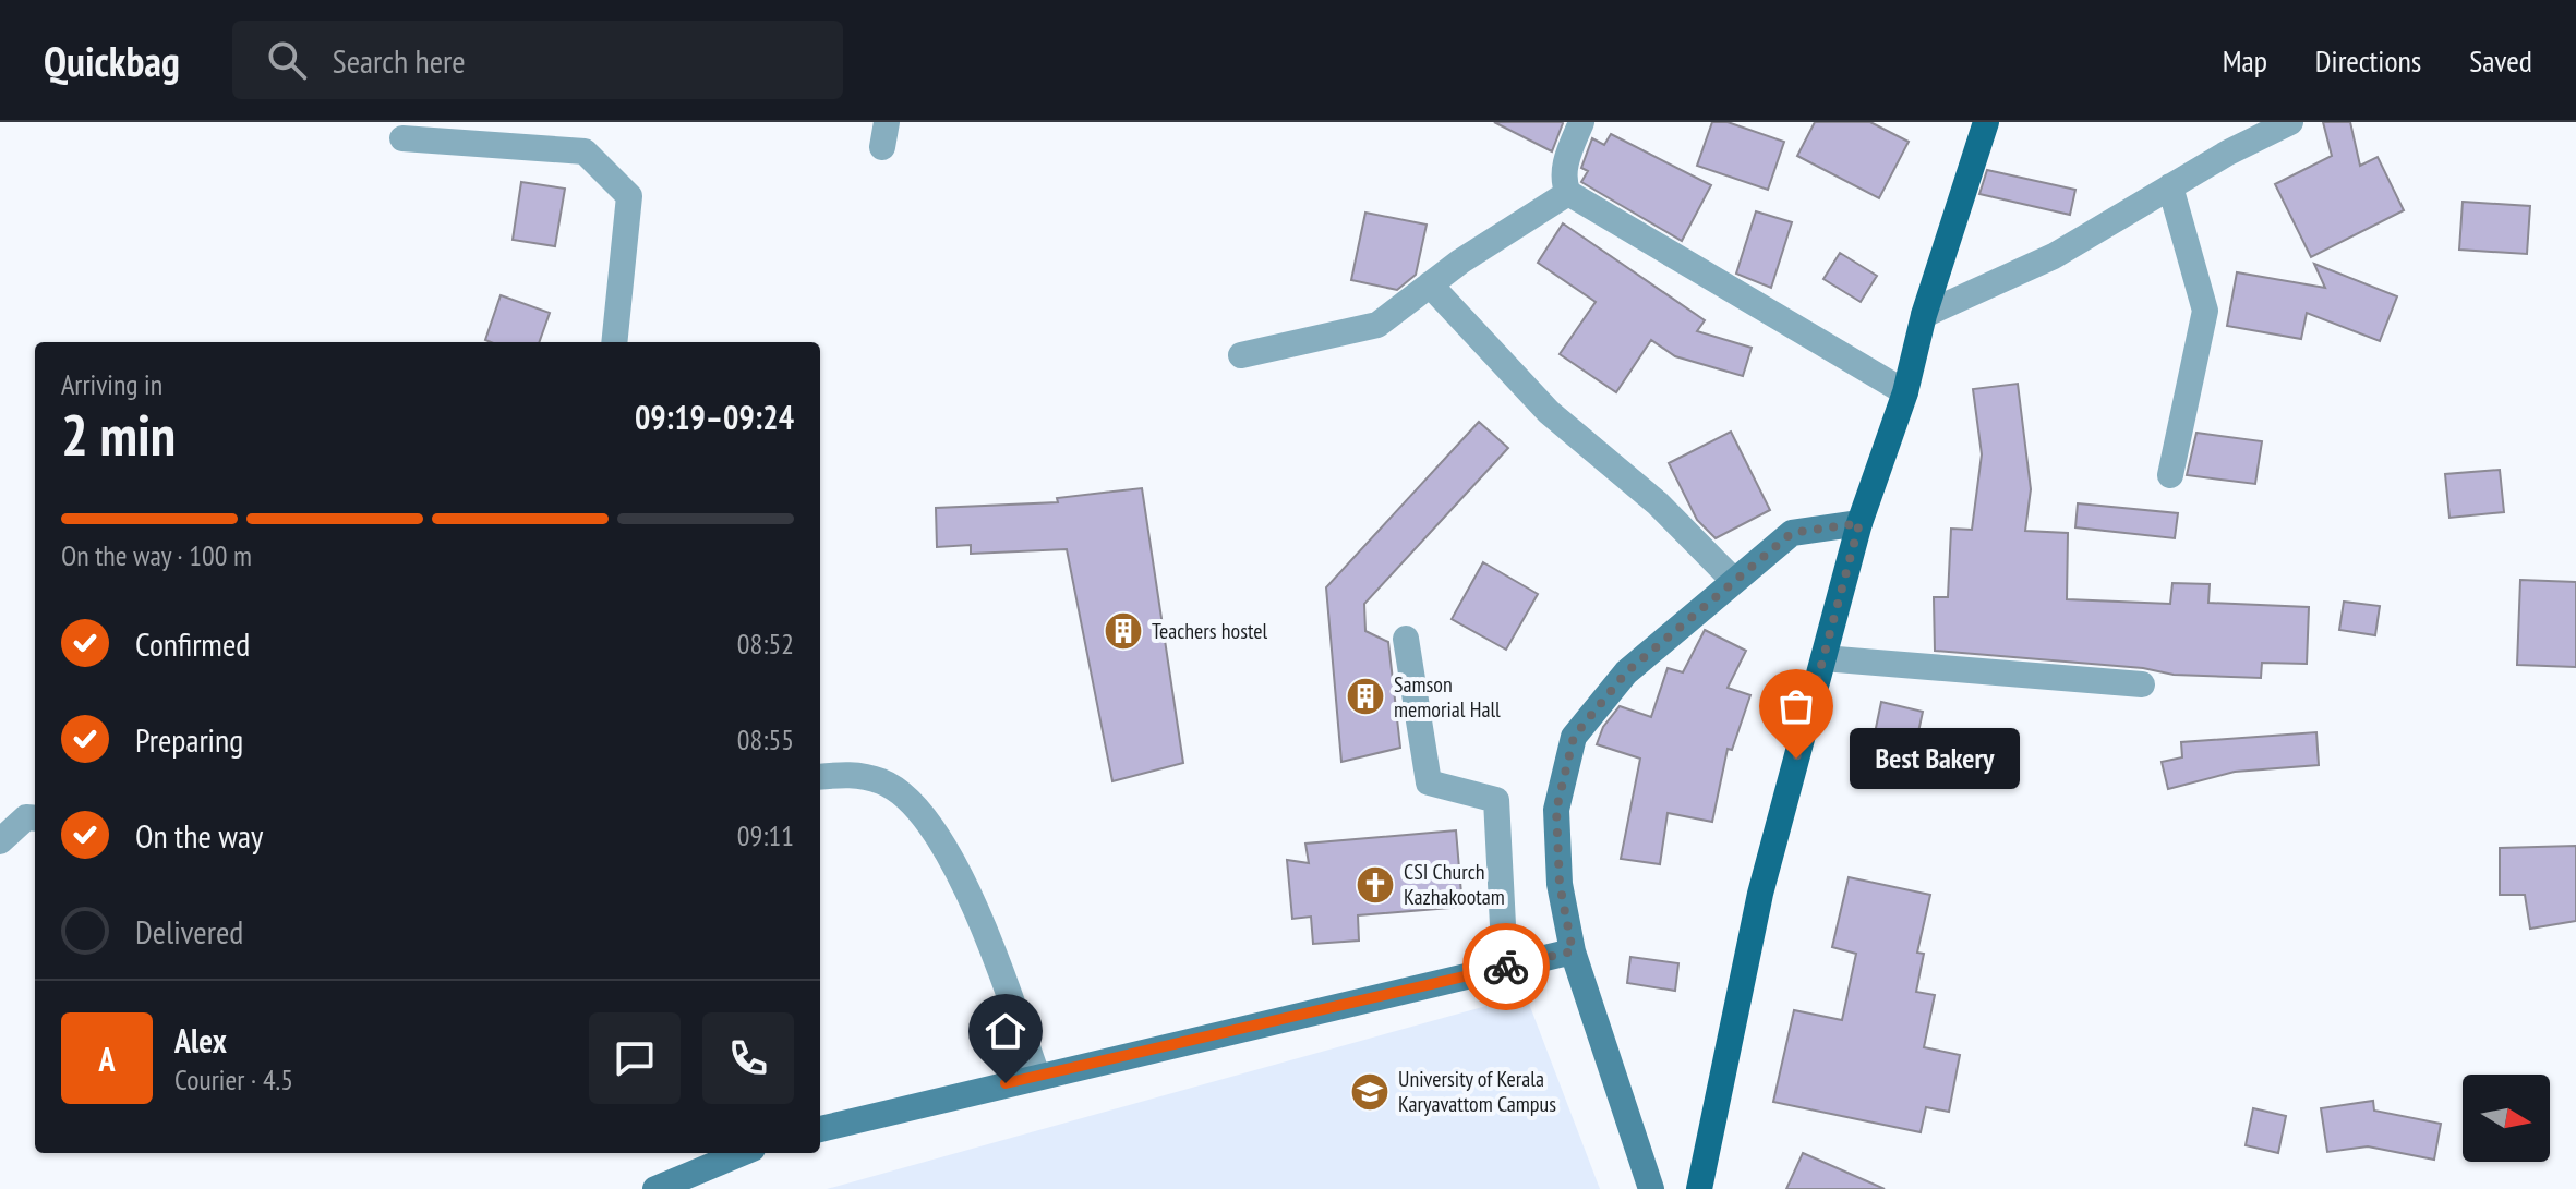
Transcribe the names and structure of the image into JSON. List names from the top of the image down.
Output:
{
  "places": {
    "building": ["Teachers hostel", "Samson memorial Hall"],
    "other": ["Best Bakery"],
    "church": ["CSI Church Kazhakootam"],
    "school or university": ["University of Kerala Karyavattom Campus"]
  },
  "north": "right",
  "page": {
    "header": "Quickbag",
    "search": "Search here",
    "nav": ["Map", "Directions", "Saved"],
    "heading": ["2 min", "Arriving in", "09:19–09:24"],
    "panel": ["Alex", "Courier · 4.5"],
    "bar": "On the way · 100 m",
    "list": [
      ["Confirmed", "08:52"],
      ["Preparing", "08:55"],
      ["On the way", "09:11"],
      "Delivered"
    ],
    "bubble": "Best Bakery",
    "round": "A"
  }
}
